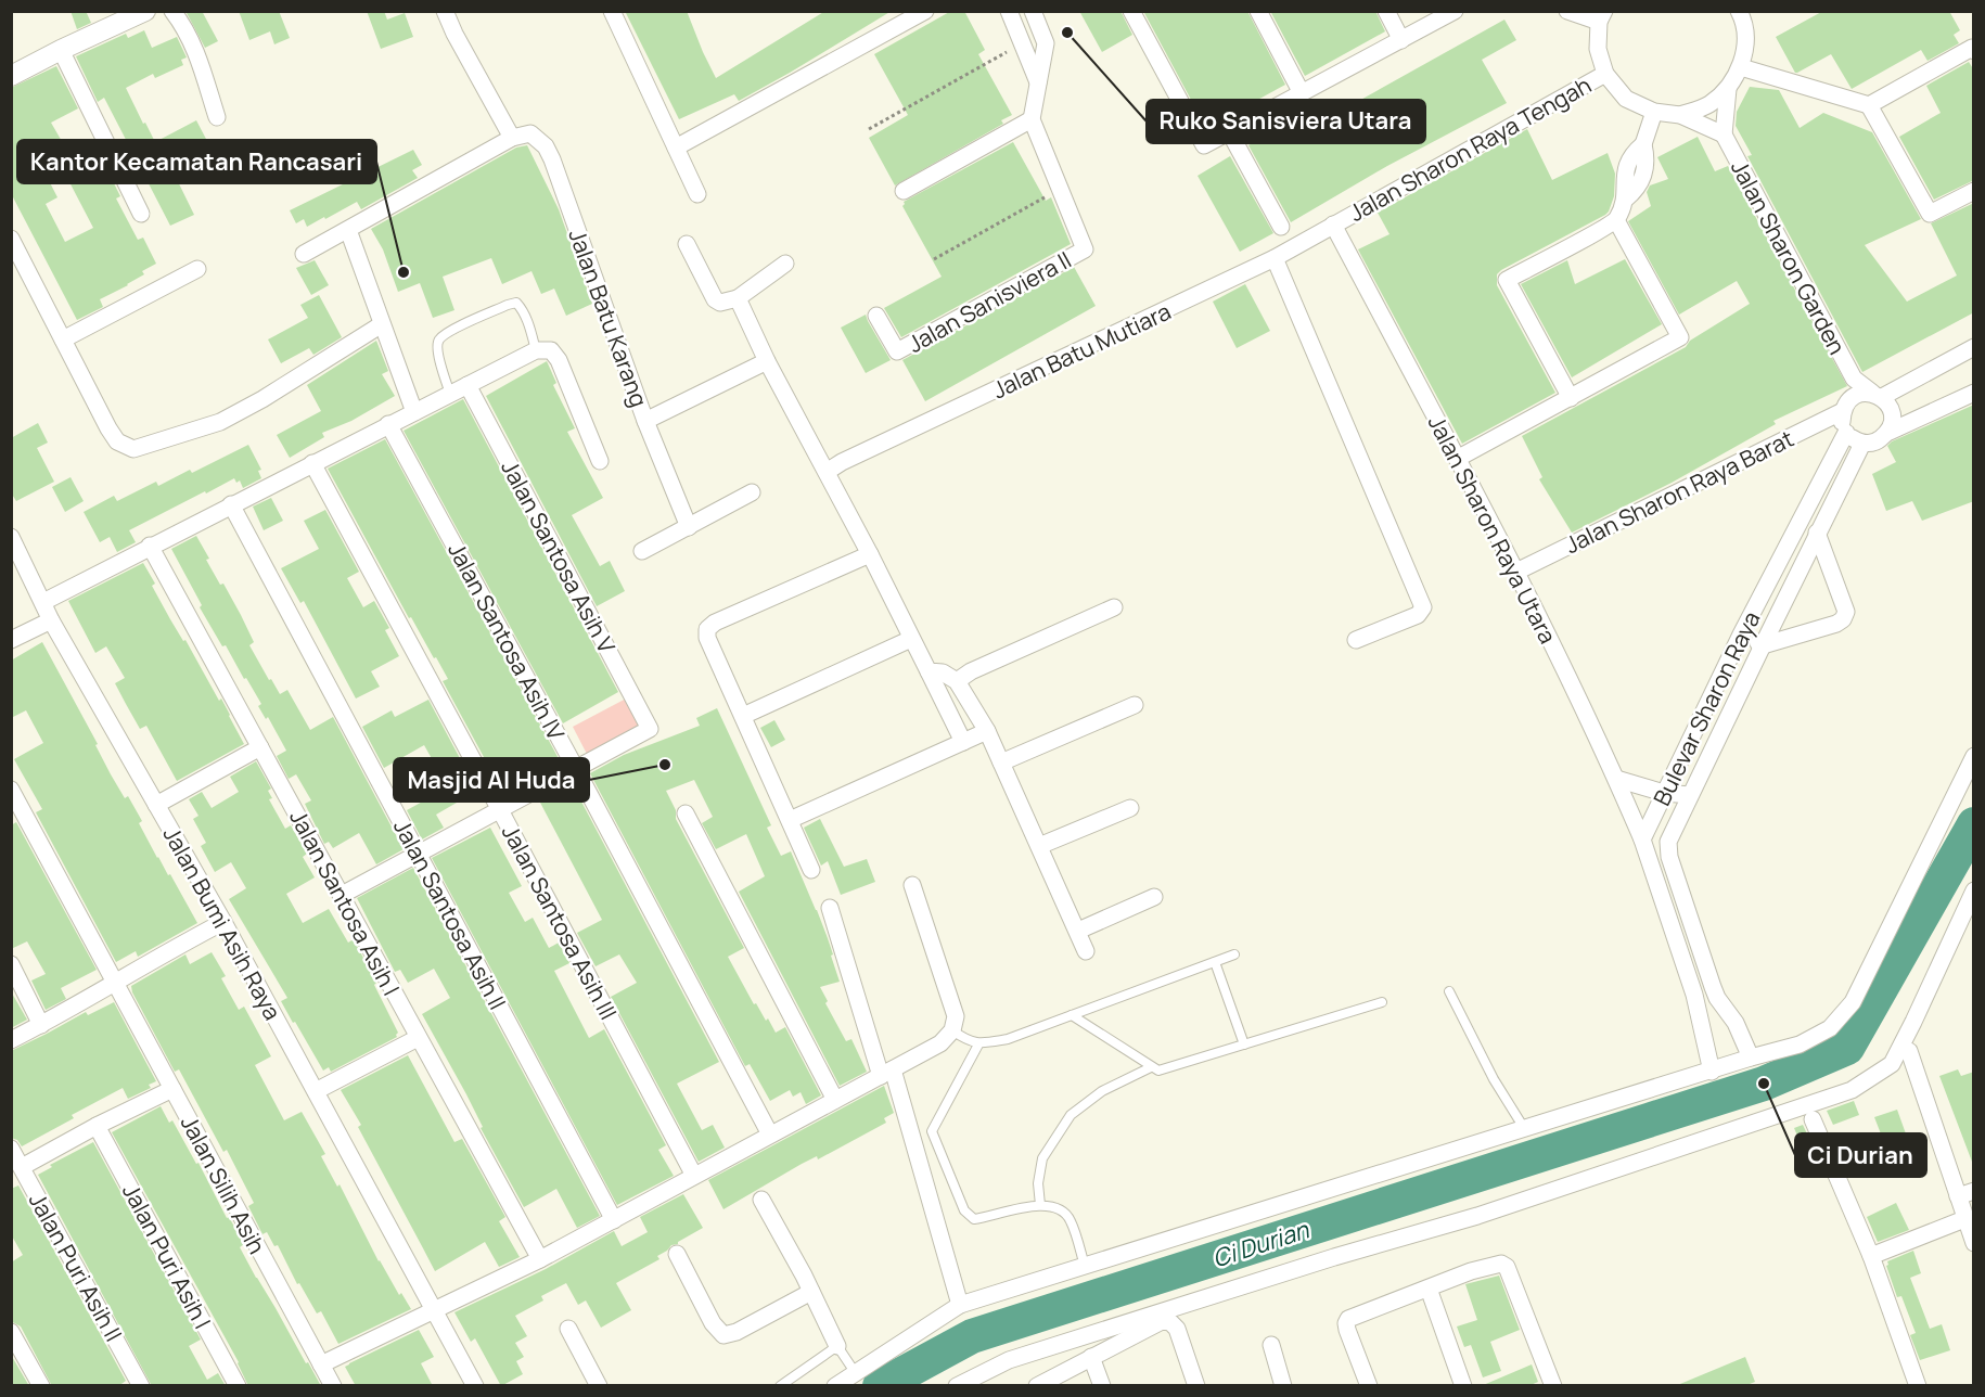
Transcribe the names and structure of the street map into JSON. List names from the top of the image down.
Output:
{
  "streets": {
    "street": [
      "Jalan Sharon Raya Tengah",
      "Jalan Sharon Garden",
      "Jalan Sanisviera II",
      "Jalan Batu Karang",
      "Jalan Batu Mutiara",
      "Jalan Sharon Raya Barat",
      "Jalan Sharon Raya Utara",
      "Jalan Santosa Asih V",
      "Jalan Santosa Asih IV",
      "Bulevar Sharon Raya",
      "Jalan Santosa Asih I",
      "Jalan Santosa Asih II",
      "Jalan Santosa Asih III",
      "Jalan Bumi Asih Raya",
      "Jalan Silih Asih",
      "Jalan Puri Asih I",
      "Jalan Puri Asih II"
    ]
  },
  "crossings": [
    ["Jalan Sharon Raya Tengah", "Jalan Batu Mutiara"],
    ["Jalan Sharon Raya Tengah", "Jalan Sharon Raya Utara"],
    ["Jalan Sharon Garden", "Bulevar Sharon Raya"],
    ["Jalan Batu Mutiara", "Jalan Sharon Raya Utara"],
    ["Jalan Sharon Raya Barat", "Jalan Sharon Raya Utara"],
    ["Jalan Sharon Raya Barat", "Bulevar Sharon Raya"],
    ["Jalan Sharon Raya Utara", "Bulevar Sharon Raya"],
    ["Jalan Santosa Asih V", "Jalan Santosa Asih IV"]
  ],
  "water": ["Ci Durian"],
  "places": [
    "Ruko Sanisviera Utara",
    "Kantor Kecamatan Rancasari",
    "Masjid Al Huda",
    "Ci Durian"
  ]
}
